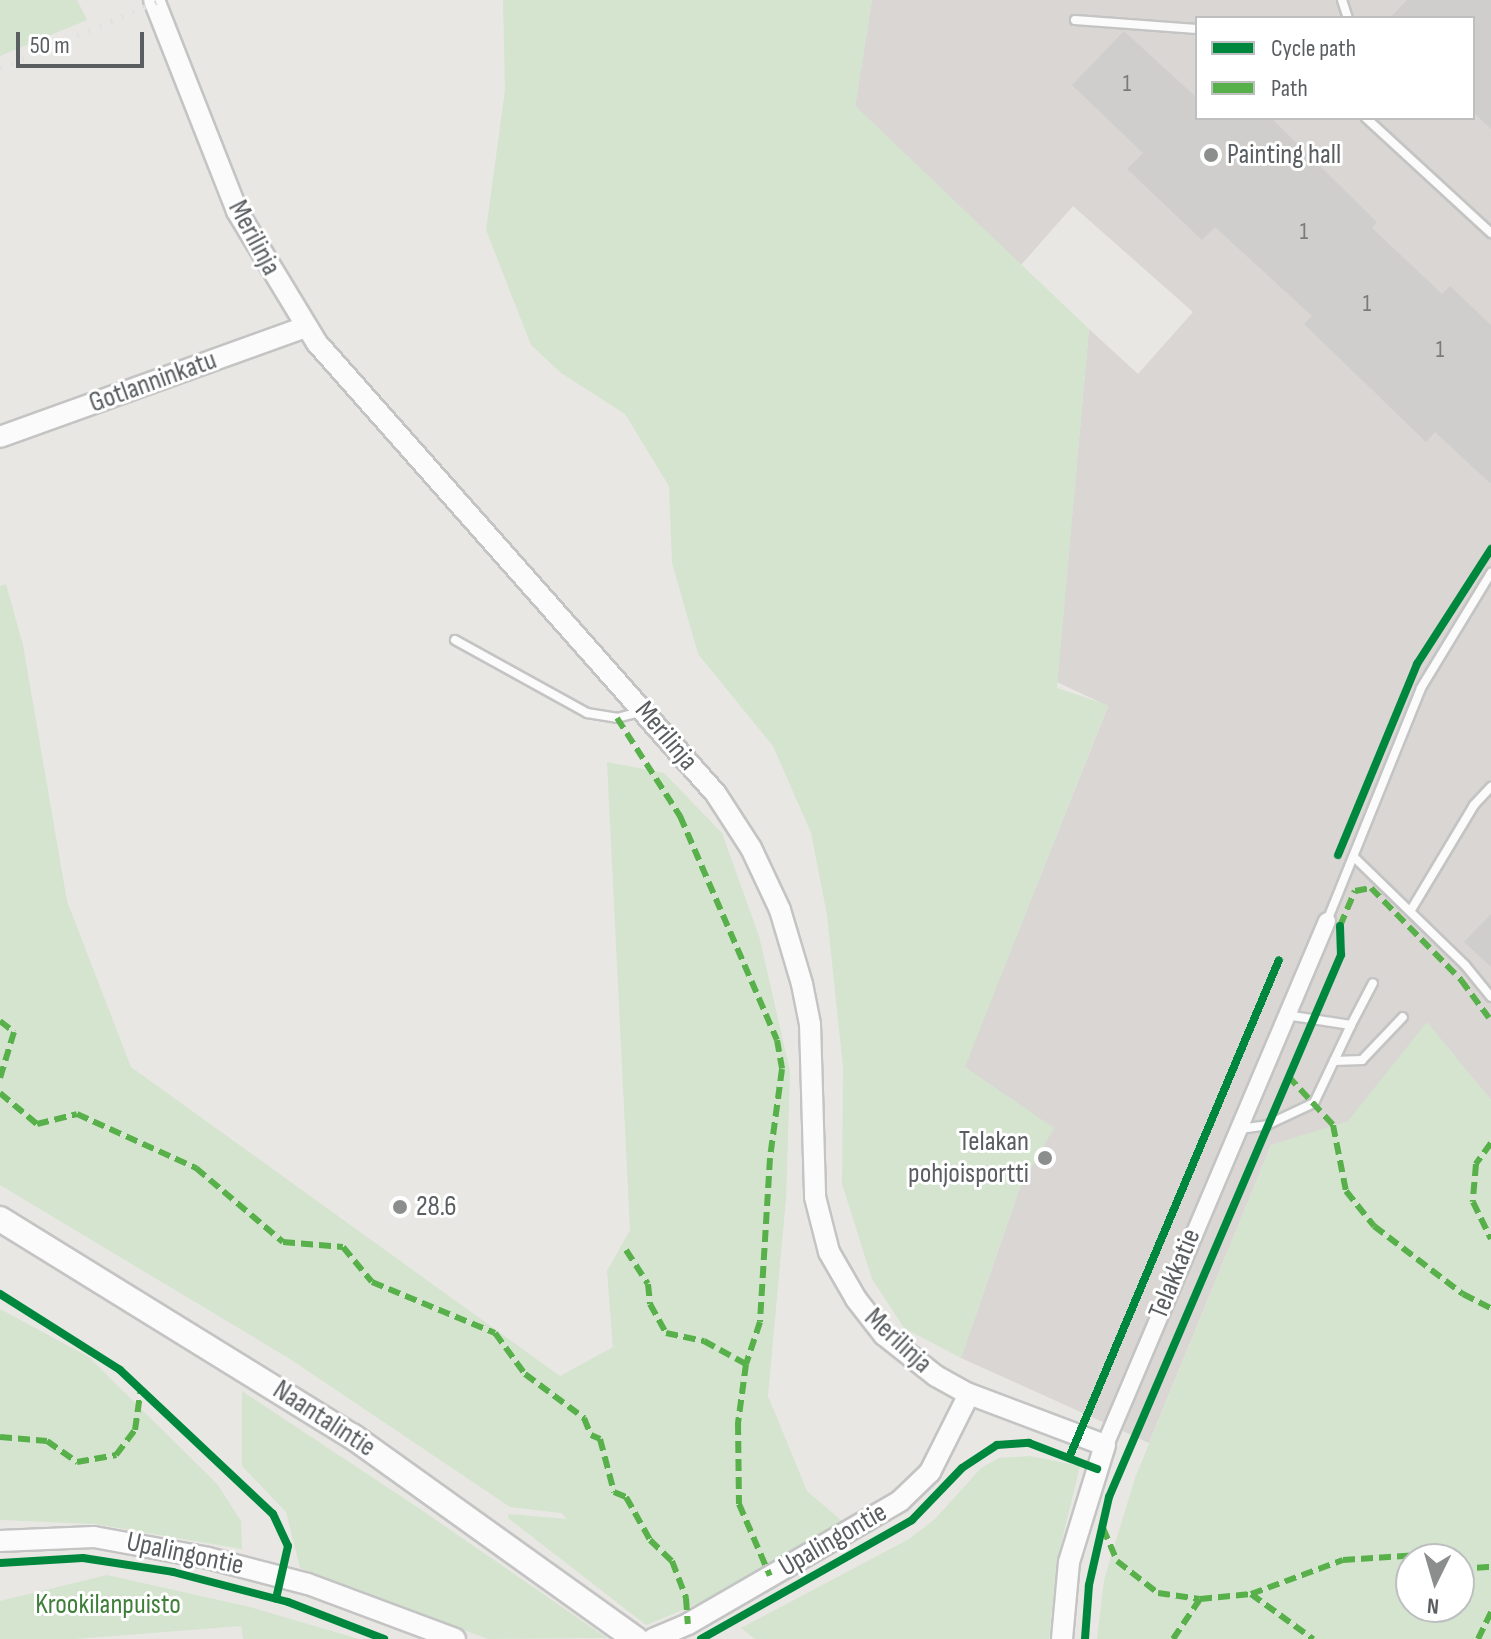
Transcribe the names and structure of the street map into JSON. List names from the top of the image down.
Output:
{
  "streets": {
    "main road": ["Naantalintie"],
    "street": [
      "Merilinja",
      "Gotlanninkatu",
      "Telakkatie",
      "Upalingontie"
    ]
  },
  "crossings": [
    ["Merilinja", "Gotlanninkatu"],
    ["Merilinja", "Telakkatie"],
    ["Merilinja", "Upalingontie"]
  ],
  "parks": ["Krookilanpuisto"],
  "places": ["Painting hall", "Telakan pohjoisportti", "28.6"],
  "house_numbers": [
    "1",
    "1",
    "1",
    "1"
  ],
  "legend": ["Cycle path", "Path"],
  "scale_bar": "50 m",
  "north": "bottom"
}
